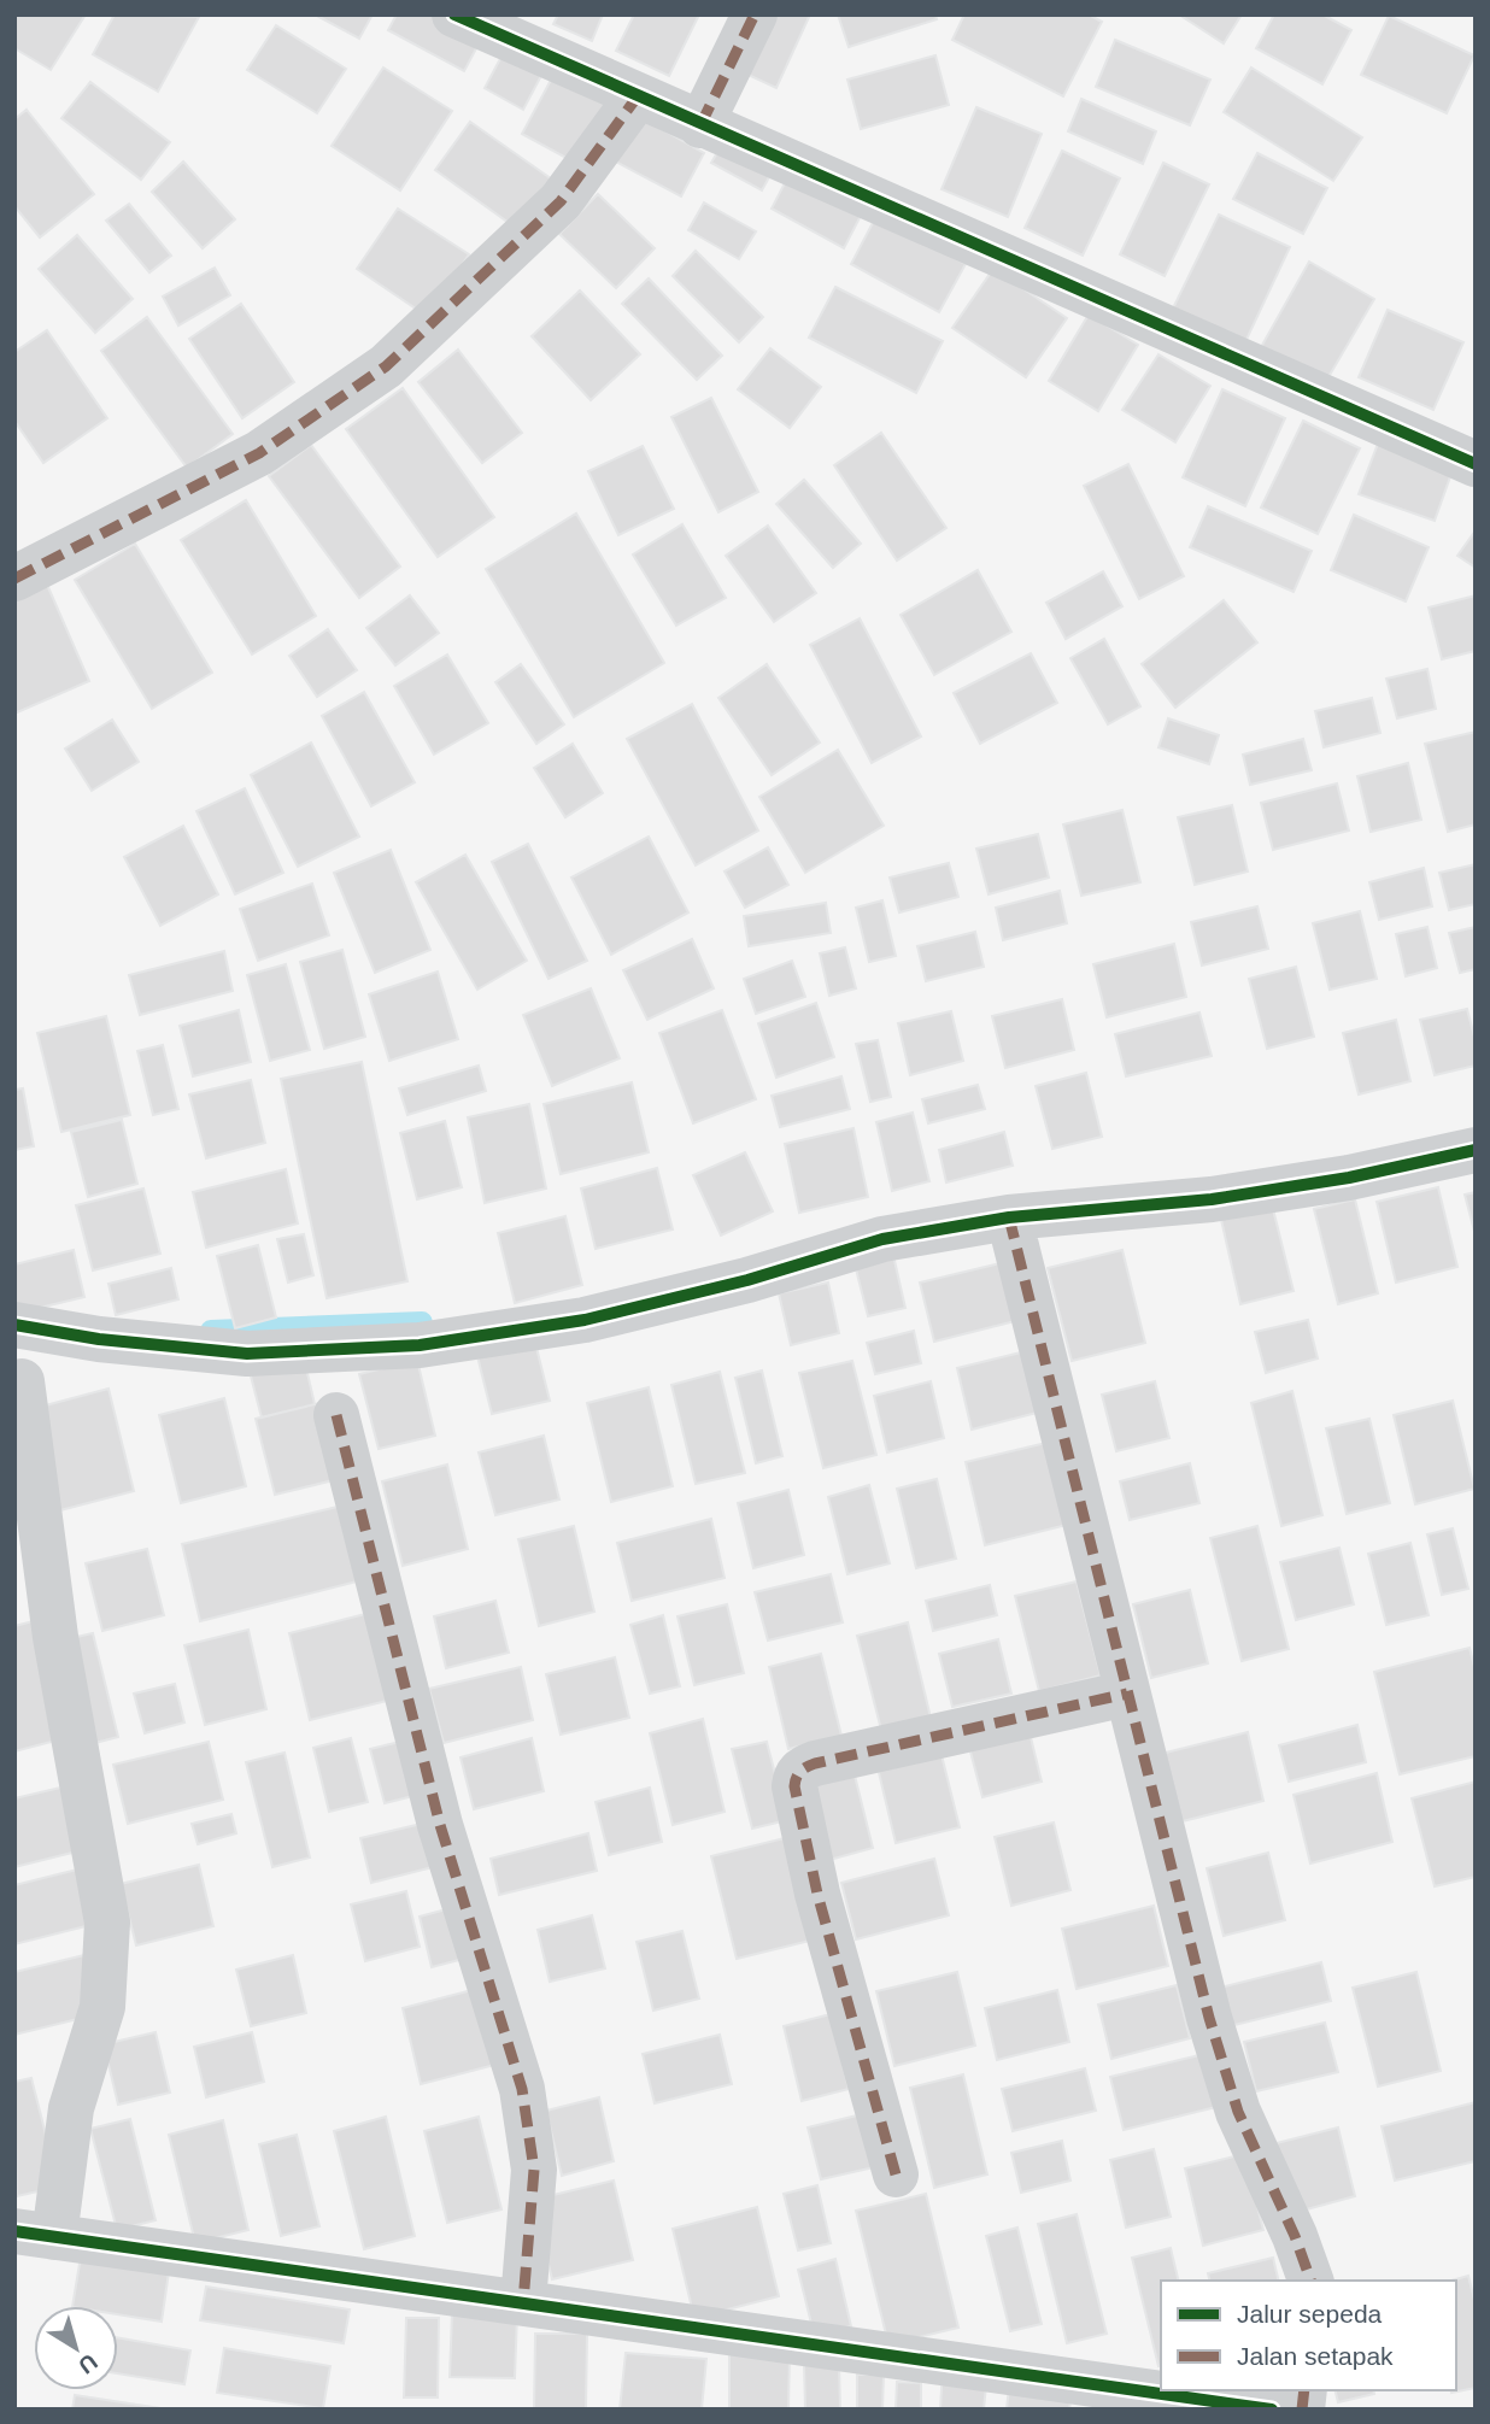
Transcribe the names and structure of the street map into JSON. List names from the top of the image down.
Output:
{
  "legend": ["Jalur sepeda", "Jalan setapak"],
  "north": "bottom right"
}
